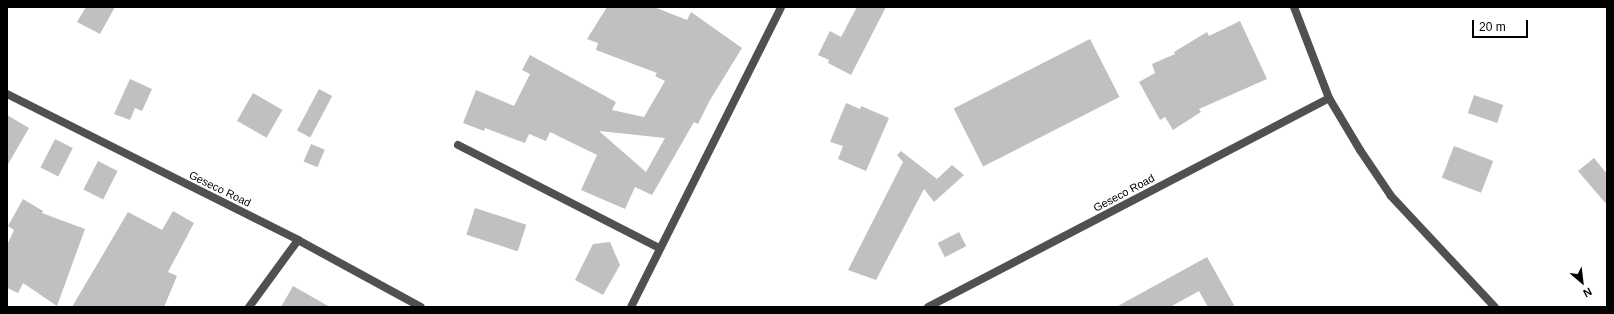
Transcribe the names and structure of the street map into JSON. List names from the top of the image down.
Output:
{
  "streets": {
    "street": ["Geseco Road"]
  },
  "scale_bar": "20 m",
  "north": "bottom right"
}
